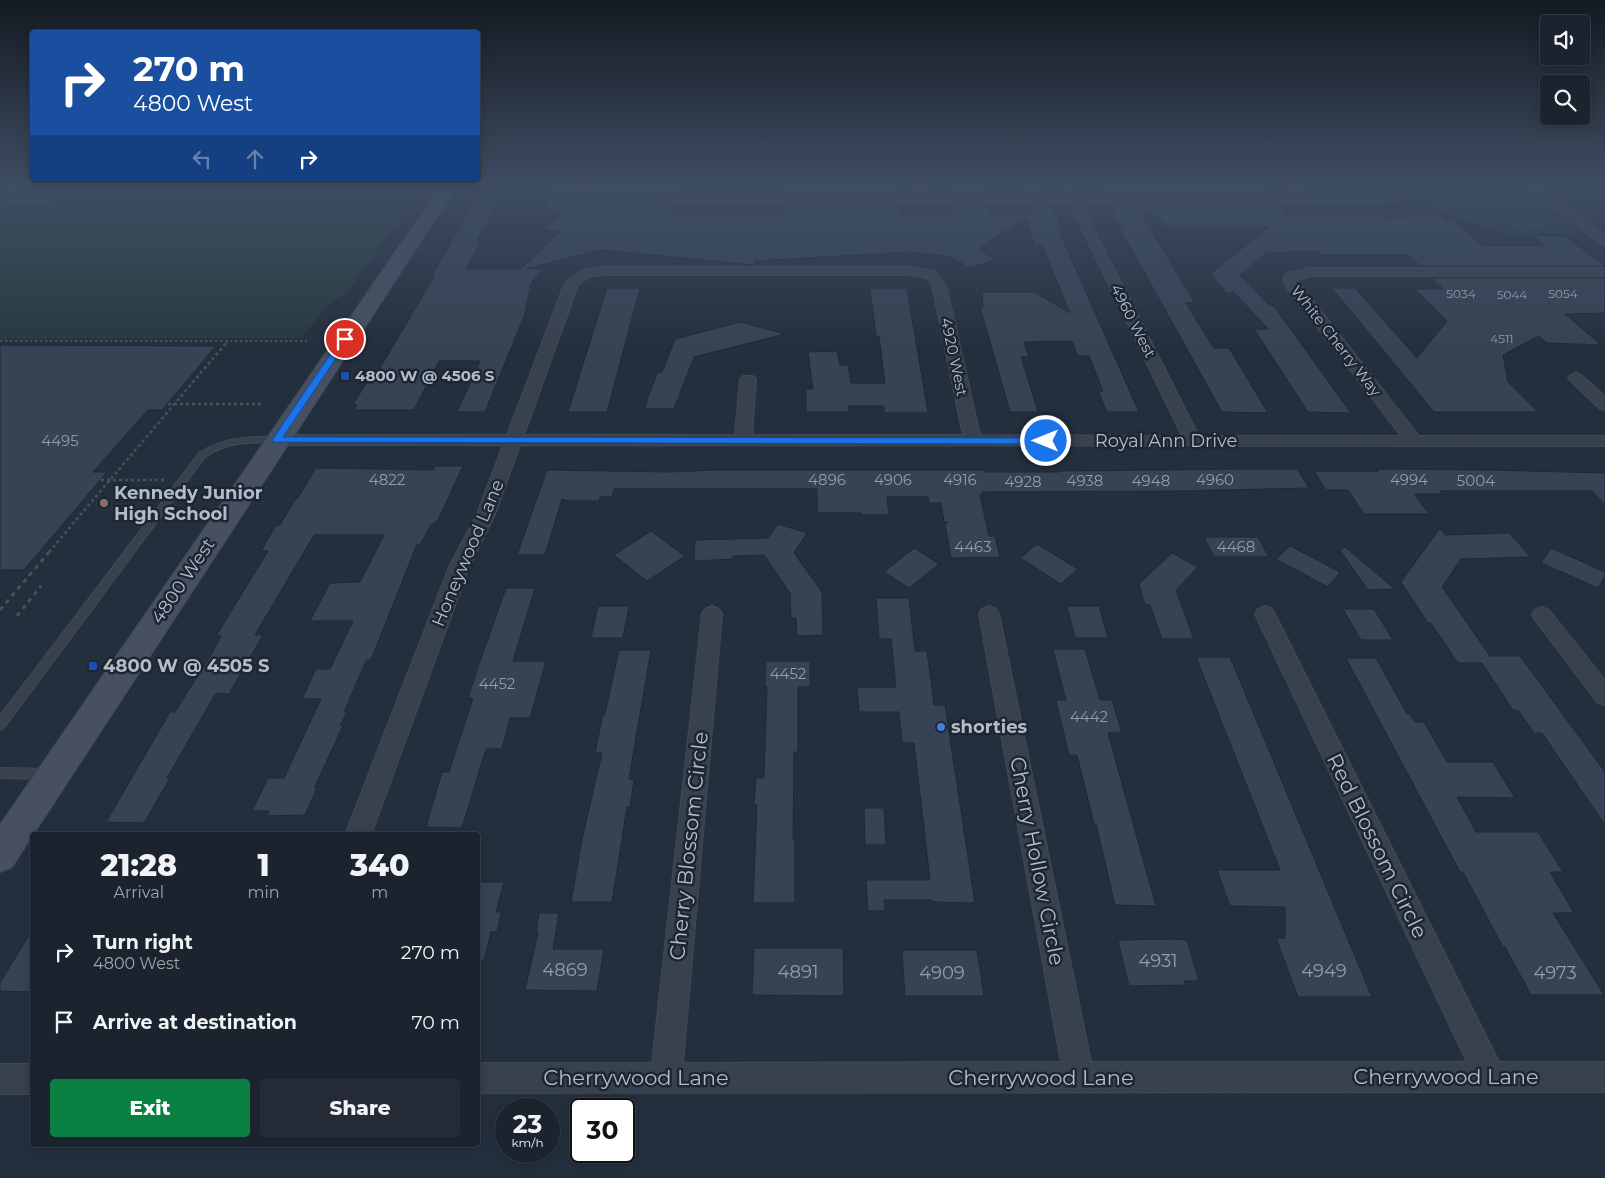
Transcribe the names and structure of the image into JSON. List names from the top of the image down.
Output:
{
  "streets": {
    "main road": ["4800 West"],
    "street": [
      "4960 West",
      "White Cherry Way",
      "4920 West",
      "Royal Ann Drive",
      "Honeywood Lane",
      "Cherry Blossom Circle",
      "Red Blossom Circle",
      "Cherry Hollow Circle",
      "Cherrywood Lane"
    ]
  },
  "crossings": [
    ["4960 West", "Royal Ann Drive"],
    ["White Cherry Way", "Royal Ann Drive"],
    ["4920 West", "Royal Ann Drive"],
    ["4920 West", "Honeywood Lane"],
    ["Royal Ann Drive", "Honeywood Lane"],
    ["Royal Ann Drive", "4800 West"],
    ["Cherry Blossom Circle", "Cherrywood Lane"],
    ["Red Blossom Circle", "Cherrywood Lane"],
    ["Cherry Hollow Circle", "Cherrywood Lane"]
  ],
  "places": {
    "transit": ["4800 W @ 4506 S", "4800 W @ 4505 S"],
    "other": ["Kennedy Junior High School", "shorties"]
  },
  "house_numbers": [
    "5034",
    "5054",
    "5044",
    "4511",
    "4495",
    "4822",
    "4896",
    "4906",
    "4916",
    "4960",
    "4994",
    "4938",
    "4948",
    "5004",
    "4928",
    "4463",
    "4468",
    "4452",
    "4452",
    "4442",
    "4931",
    "4869",
    "4949",
    "4891",
    "4909",
    "4973"
  ],
  "page": {
    "turn": ["270 m", "4800 West"],
    "eta": [
      "21:28",
      "Arrival",
      "1",
      "min",
      "340",
      "m"
    ],
    "list": [
      {
        "name": "Turn right",
        "note": "4800 West",
        "value": "270 m"
      },
      {
        "name": "Arrive at destination",
        "value": "70 m"
      }
    ],
    "buttons": ["Exit", "Share"],
    "speed": "23 km/h",
    "limit": "30"
  }
}
